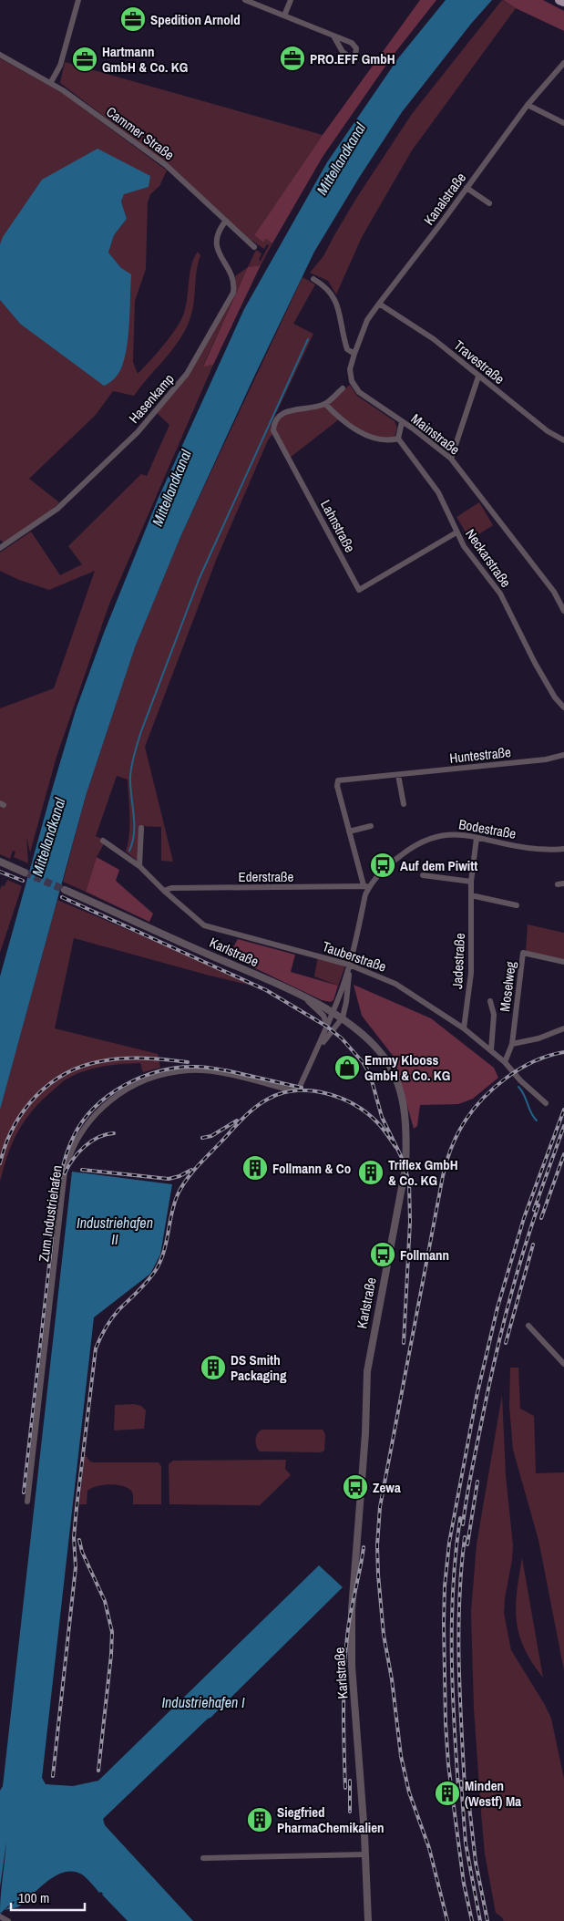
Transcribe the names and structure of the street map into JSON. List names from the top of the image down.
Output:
{
  "streets": {
    "street": [
      "Cammer Straße",
      "Kanalstraße",
      "Travestraße",
      "Hasenkamp",
      "Mainstraße",
      "Lahnstraße",
      "Neckarstraße",
      "Huntestraße",
      "Bodestraße",
      "Ederstraße",
      "Karlstraße",
      "Tauberstraße",
      "Jadestraße",
      "Moselweg",
      "Zum Industriehafen"
    ]
  },
  "crossings": [
    ["Cammer Straße", "Hasenkamp"],
    ["Kanalstraße", "Travestraße"],
    ["Kanalstraße", "Mainstraße"],
    ["Lahnstraße", "Neckarstraße"],
    ["Bodestraße", "Ederstraße"],
    ["Bodestraße", "Karlstraße"],
    ["Bodestraße", "Tauberstraße"],
    ["Bodestraße", "Jadestraße"],
    ["Bodestraße", "Zum Industriehafen"],
    ["Ederstraße", "Tauberstraße"],
    ["Karlstraße", "Zum Industriehafen"],
    ["Tauberstraße", "Jadestraße"],
    ["Tauberstraße", "Moselweg"]
  ],
  "water": ["Mittellandkanal", "Industriehafen II", "Industriehafen I"],
  "places": {
    "office": ["Spedition Arnold", "PRO.EFF GmbH", "Hartmann GmbH & Co. KG"],
    "bus stop": ["Auf dem Piwitt", "Follmann", "Zewa"],
    "shop": ["Emmy Klooss GmbH & Co. KG"],
    "building": [
      "Follmann & Co",
      "Triflex GmbH & Co. KG",
      "DS Smith Packaging",
      "Minden (Westf) Ma",
      "Siegfried PharmaChemikalien"
    ]
  },
  "scale_bar": "100 m"
}
